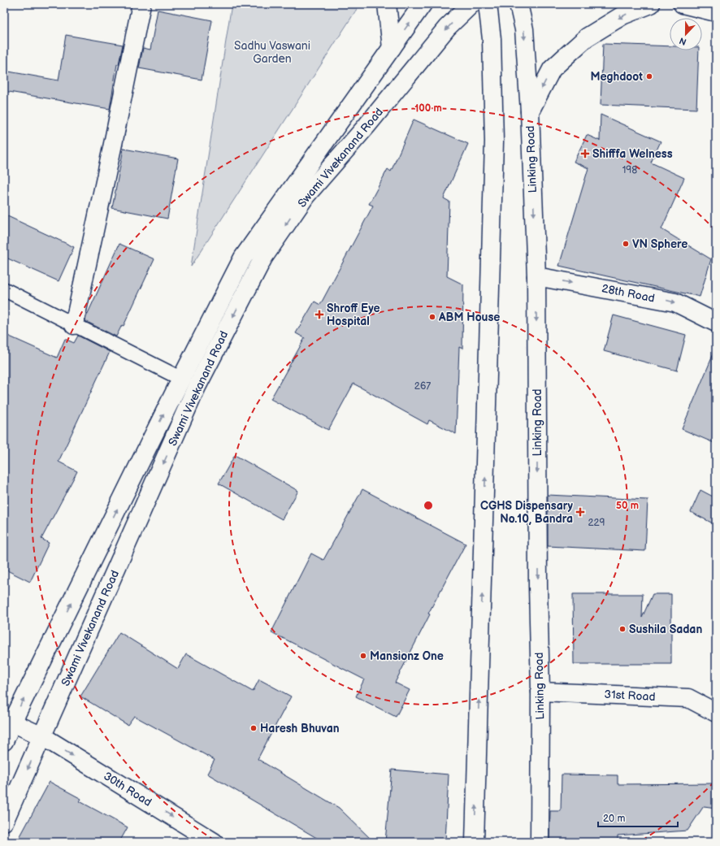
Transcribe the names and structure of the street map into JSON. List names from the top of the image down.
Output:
{
  "streets": {
    "main road": [
      "Swami Vivekanand Road",
      "Linking Road",
      "28th Road",
      "31st Road",
      "30th Road"
    ]
  },
  "crossings": [
    ["Swami Vivekanand Road", "30th Road"],
    ["Linking Road", "28th Road"],
    ["Linking Road", "31st Road"]
  ],
  "one_way": ["28th Road", "30th Road"],
  "parks": ["Sadhu Vaswani Garden"],
  "places": {
    "other": [
      "Meghdoot",
      "VN Sphere",
      "ABM House",
      "Sushila Sadan",
      "Mansionz One",
      "Haresh Bhuvan"
    ],
    "health": ["Shifffa Welness", "Shroff Eye Hospital", "CGHS Dispensary No.10, Bandra"]
  },
  "house_numbers": ["198", "267", "229"],
  "scale_bar": "20 m",
  "north": "bottom",
  "rings": ["100 m", "50 m"]
}
